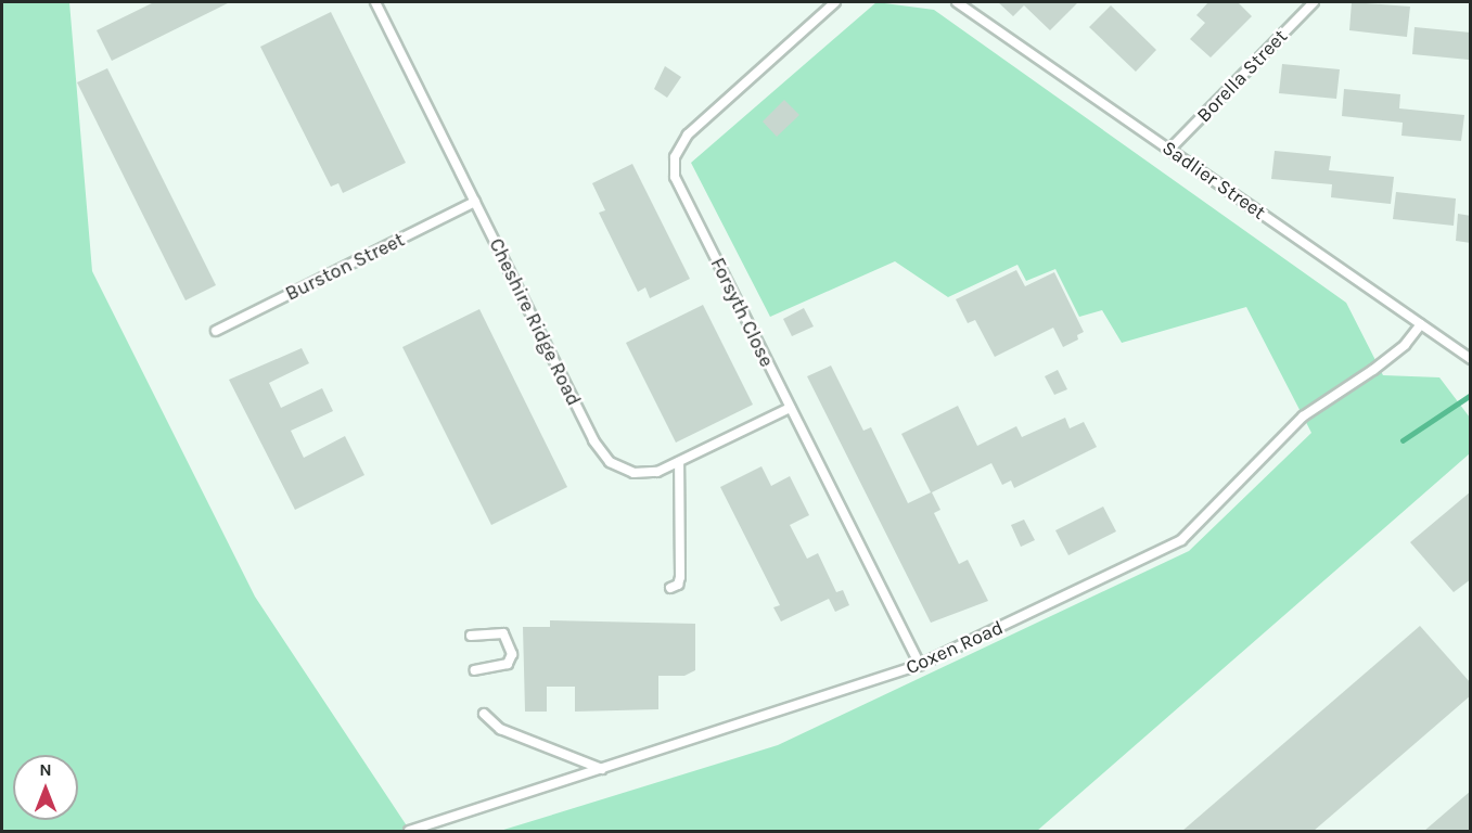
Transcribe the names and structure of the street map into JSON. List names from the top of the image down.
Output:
{
  "streets": {
    "lane": [
      "Borella Street",
      "Sadlier Street",
      "Burston Street",
      "Forsyth Close",
      "Cheshire Ridge Road",
      "Coxen Road"
    ]
  },
  "crossings": [
    ["Borella Street", "Sadlier Street"],
    ["Sadlier Street", "Coxen Road"],
    ["Burston Street", "Cheshire Ridge Road"],
    ["Forsyth Close", "Cheshire Ridge Road"],
    ["Forsyth Close", "Coxen Road"]
  ],
  "north": "top"
}
